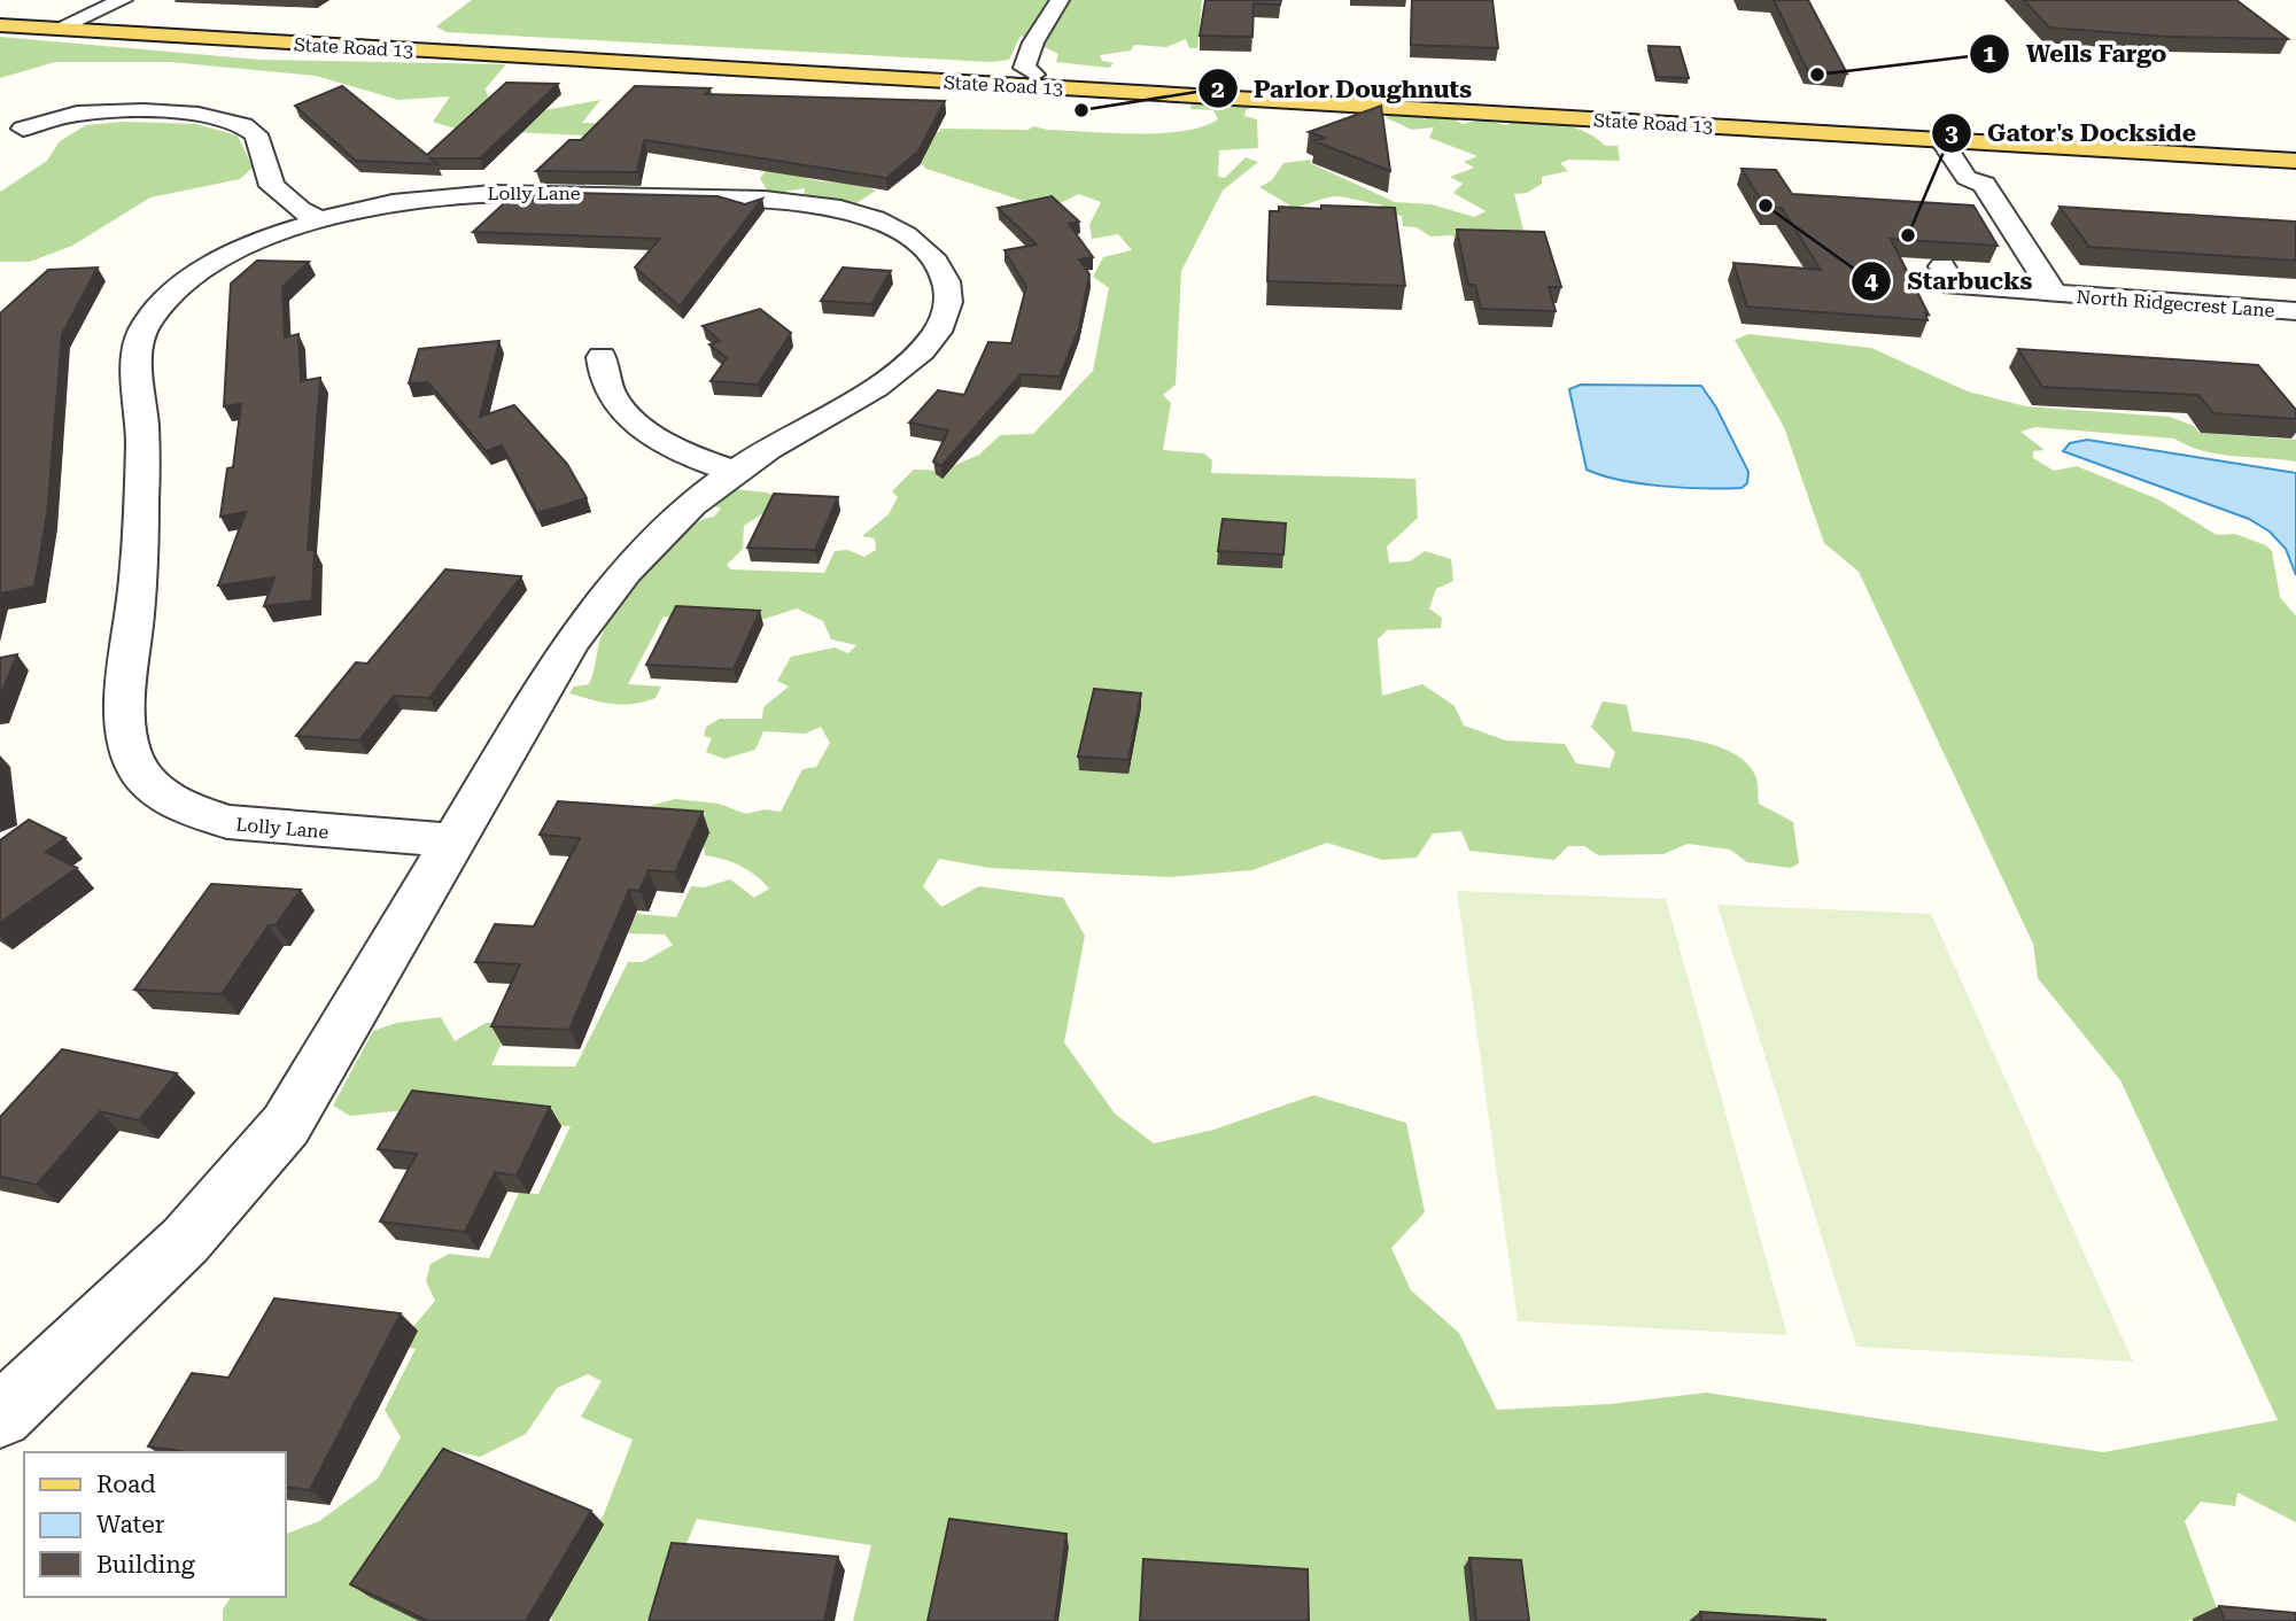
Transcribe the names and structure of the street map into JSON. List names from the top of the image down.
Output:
{
  "streets": {
    "main road": ["State Road 13"],
    "street": ["Lolly Lane", "North Ridgecrest Lane"]
  },
  "places": [
    "Wells Fargo",
    "Parlor Doughnuts",
    "Starbucks",
    "Gator's Dockside"
  ],
  "legend": ["Road", "Water", "Building"]
}
